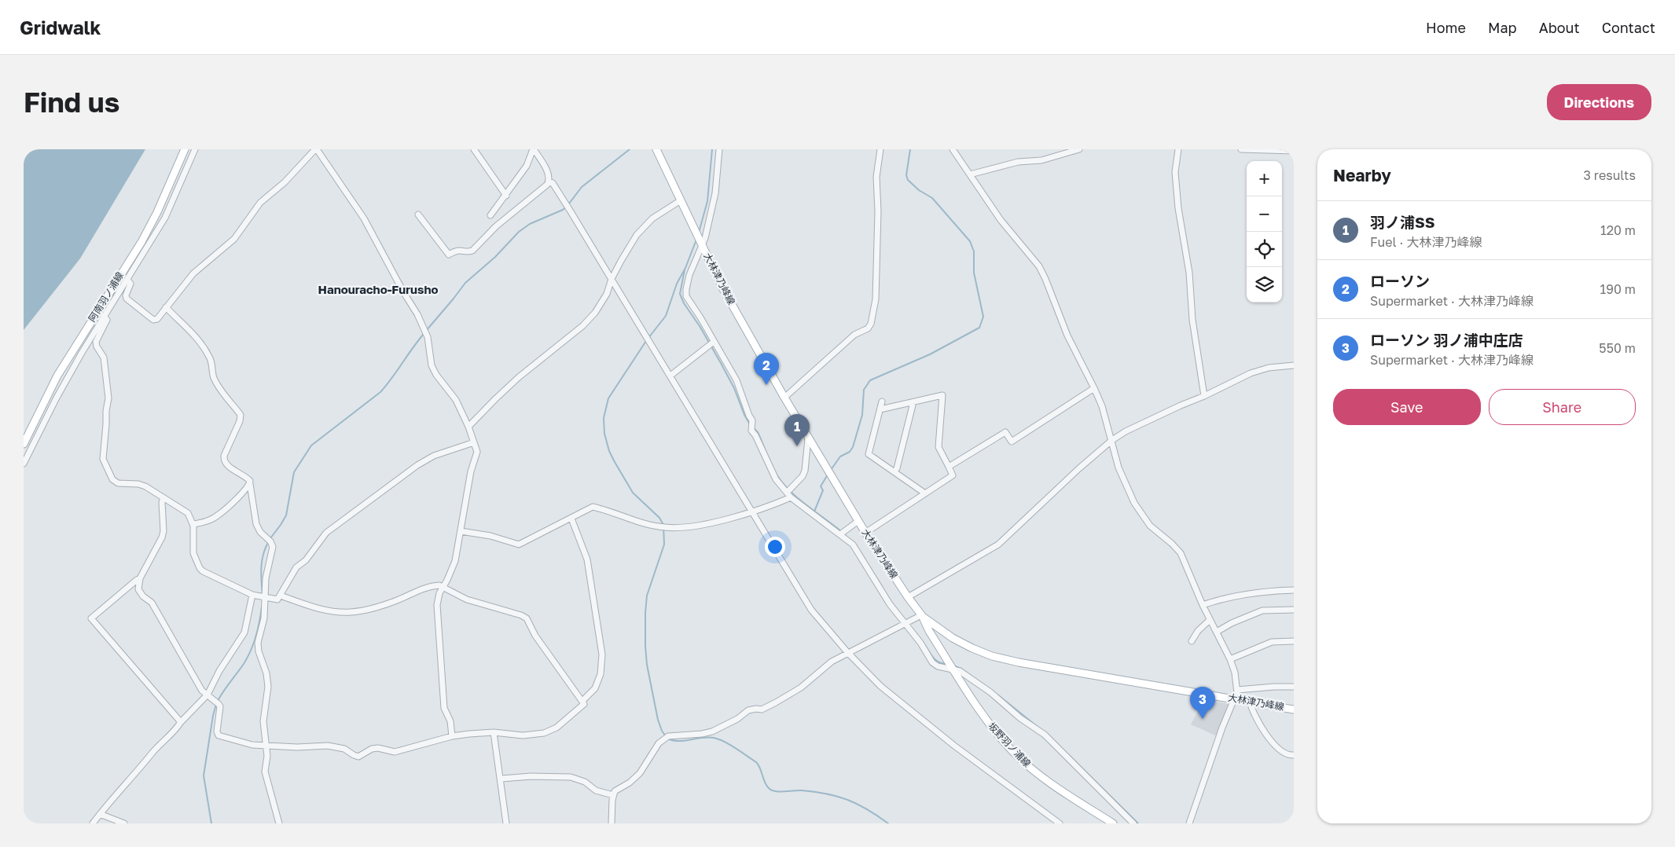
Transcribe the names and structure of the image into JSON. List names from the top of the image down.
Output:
{
  "streets": {
    "main road": ["大林津乃峰線", "阿南羽ノ浦線", "坂野羽ノ浦線"]
  },
  "crossings": [
    ["大林津乃峰線", "坂野羽ノ浦線"]
  ],
  "districts": ["Hanouracho-Furusho"],
  "page": {
    "header": "Gridwalk",
    "nav": [
      "Home",
      "Map",
      "About",
      "Contact"
    ],
    "buttons": [
      "Directions",
      ["Save", "Share"]
    ],
    "title": "Find us",
    "heading": ["Nearby", "3 results"],
    "map_buttons": ["+", "−"],
    "list": [
      {
        "mark": "1",
        "name": "羽ノ浦SS",
        "note": "Fuel · 大林津乃峰線",
        "value": "120 m"
      },
      {
        "mark": "2",
        "name": "ローソン",
        "note": "Supermarket · 大林津乃峰線",
        "value": "190 m"
      },
      {
        "mark": "3",
        "name": "ローソン 羽ノ浦中庄店",
        "note": "Supermarket · 大林津乃峰線",
        "value": "550 m"
      }
    ],
    "pins": ["2", "1", "3"]
  }
}
